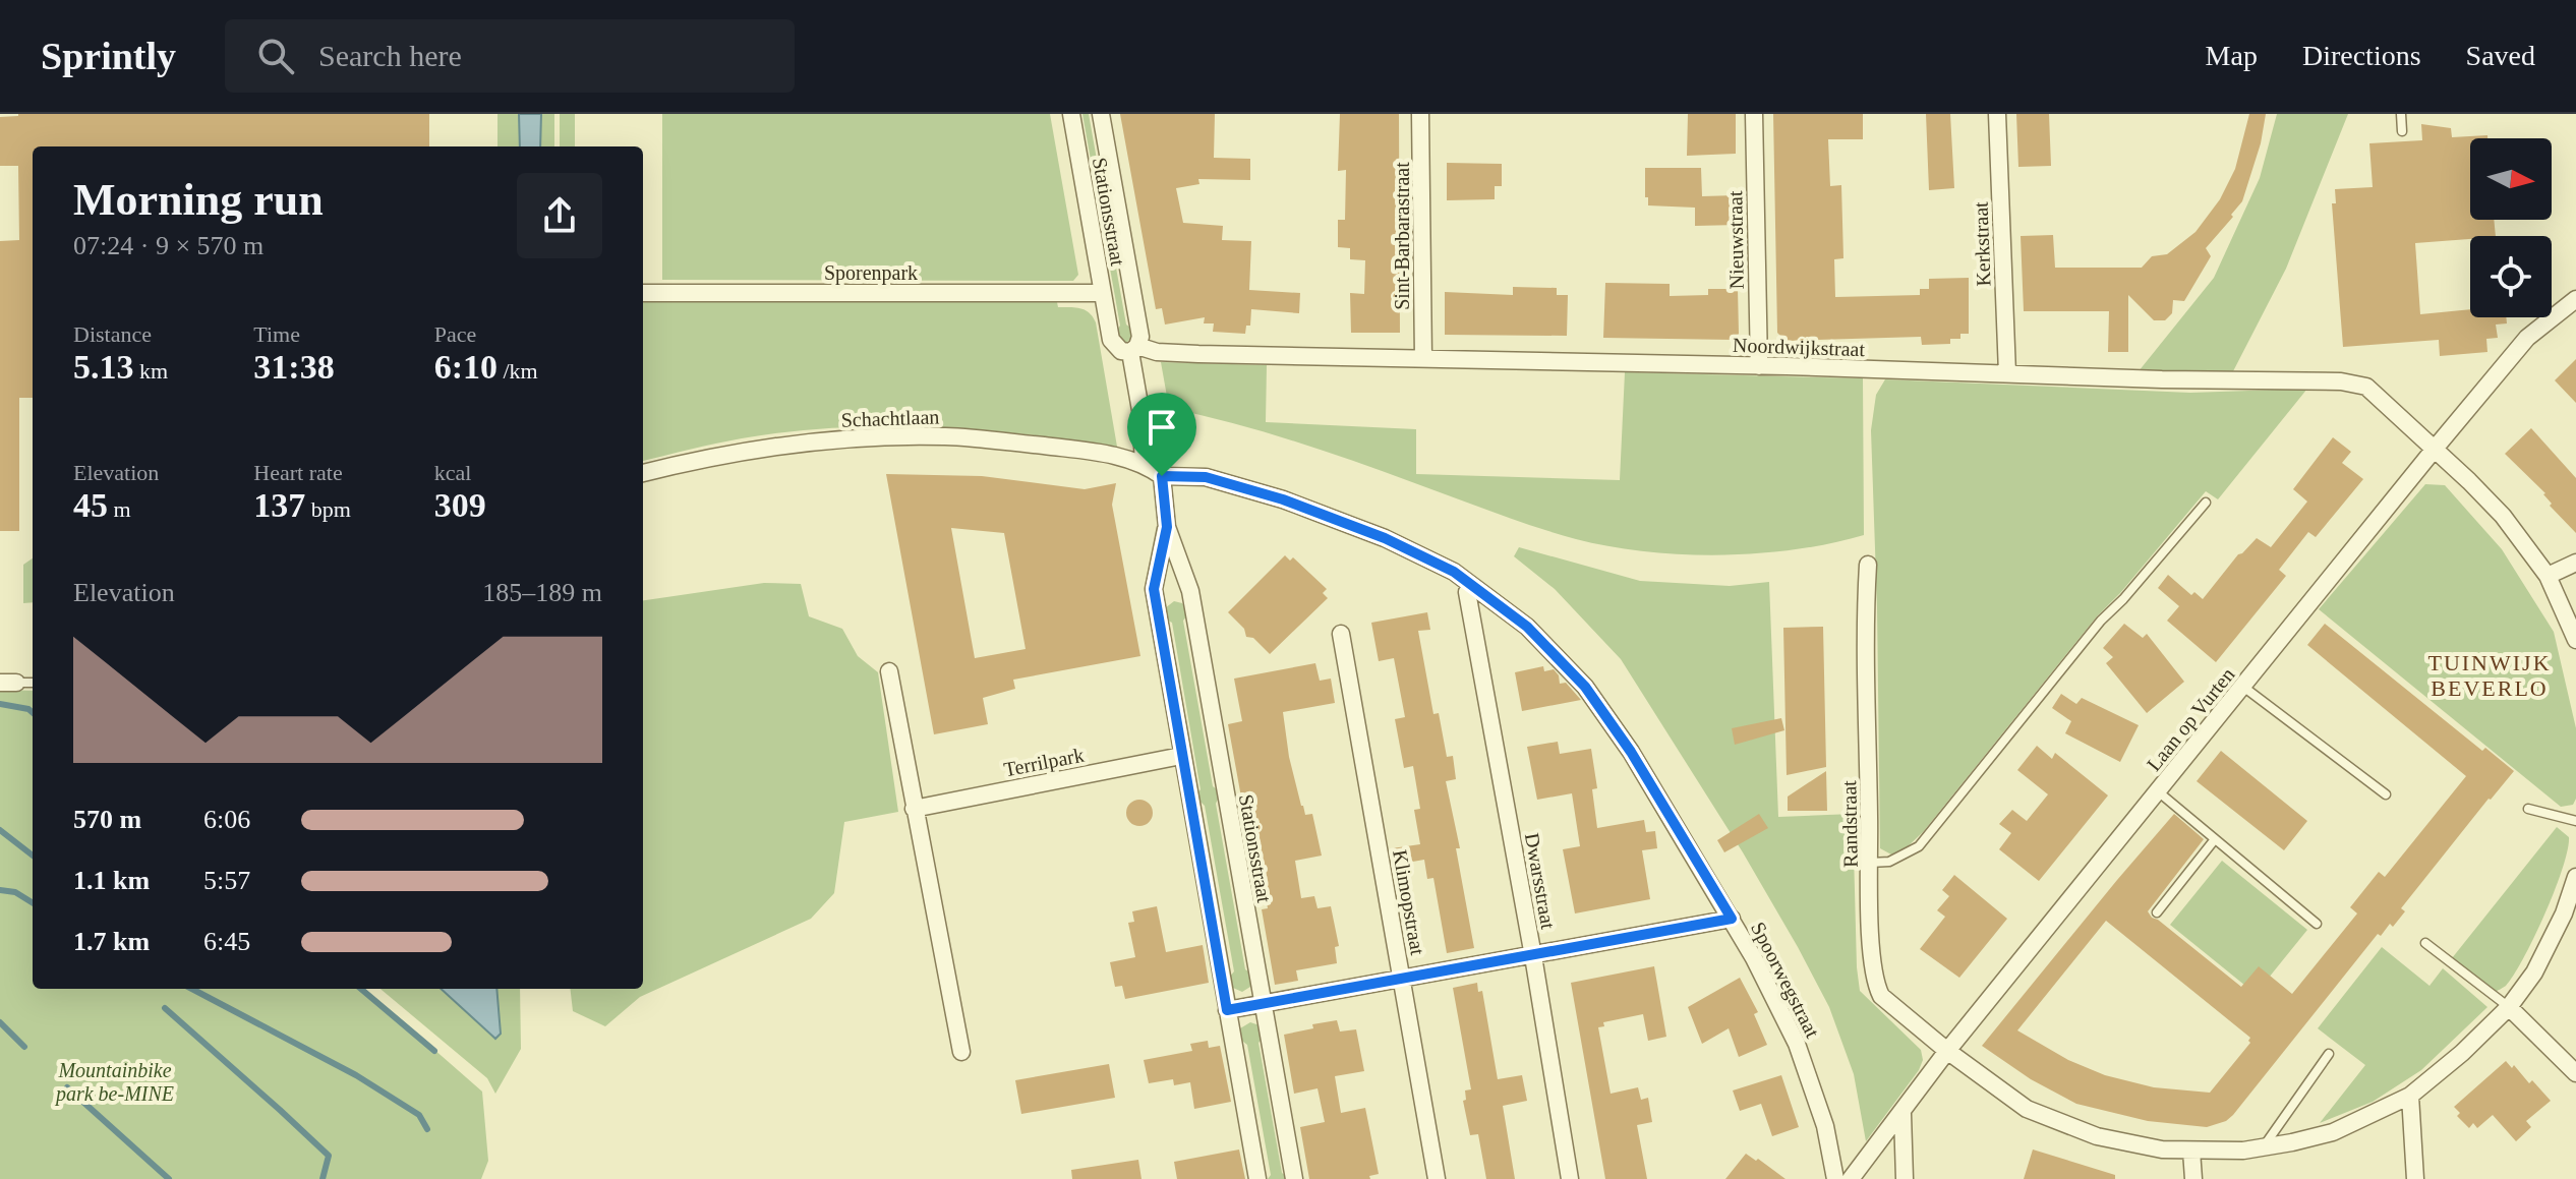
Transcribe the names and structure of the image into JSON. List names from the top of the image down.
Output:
{
  "streets": {
    "street": [
      "Stationsstraat",
      "Sint-Barbarastraat",
      "Nieuwstraat",
      "Kerkstraat",
      "Sporenpark",
      "Noordwijkstraat",
      "Schachtlaan",
      "Laan op Vurten",
      "Terrilpark",
      "Randstraat",
      "Dwarsstraat",
      "Klimopstraat",
      "Spoorwegstraat"
    ]
  },
  "crossings": [
    ["Stationsstraat", "Sporenpark"],
    ["Stationsstraat", "Noordwijkstraat"],
    ["Stationsstraat", "Schachtlaan"],
    ["Stationsstraat", "Terrilpark"],
    ["Stationsstraat", "Spoorwegstraat"],
    ["Sint-Barbarastraat", "Noordwijkstraat"],
    ["Nieuwstraat", "Noordwijkstraat"],
    ["Kerkstraat", "Noordwijkstraat"],
    ["Noordwijkstraat", "Laan op Vurten"],
    ["Laan op Vurten", "Randstraat"]
  ],
  "districts": ["TUINWIJK BEVERLO"],
  "parks": ["Mountainbike park be-MINE"],
  "north": "right",
  "page": {
    "header": "Sprintly",
    "search": "Search here",
    "nav": ["Map", "Directions", "Saved"],
    "heading": ["Morning run", "07:24 · 9 × 570 m"],
    "stats": [
      ["Distance", "5.13 km"],
      ["Time", "31:38"],
      ["Pace", "6:10 /km"],
      ["Elevation", "45 m"],
      ["Heart rate", "137 bpm"],
      ["kcal", "309"]
    ],
    "chart": ["Elevation", "185–189 m"],
    "list": [
      {
        "name": "570 m",
        "note": "6:06"
      },
      {
        "name": "1.1 km",
        "note": "5:57"
      },
      {
        "name": "1.7 km",
        "note": "6:45"
      }
    ]
  }
}
